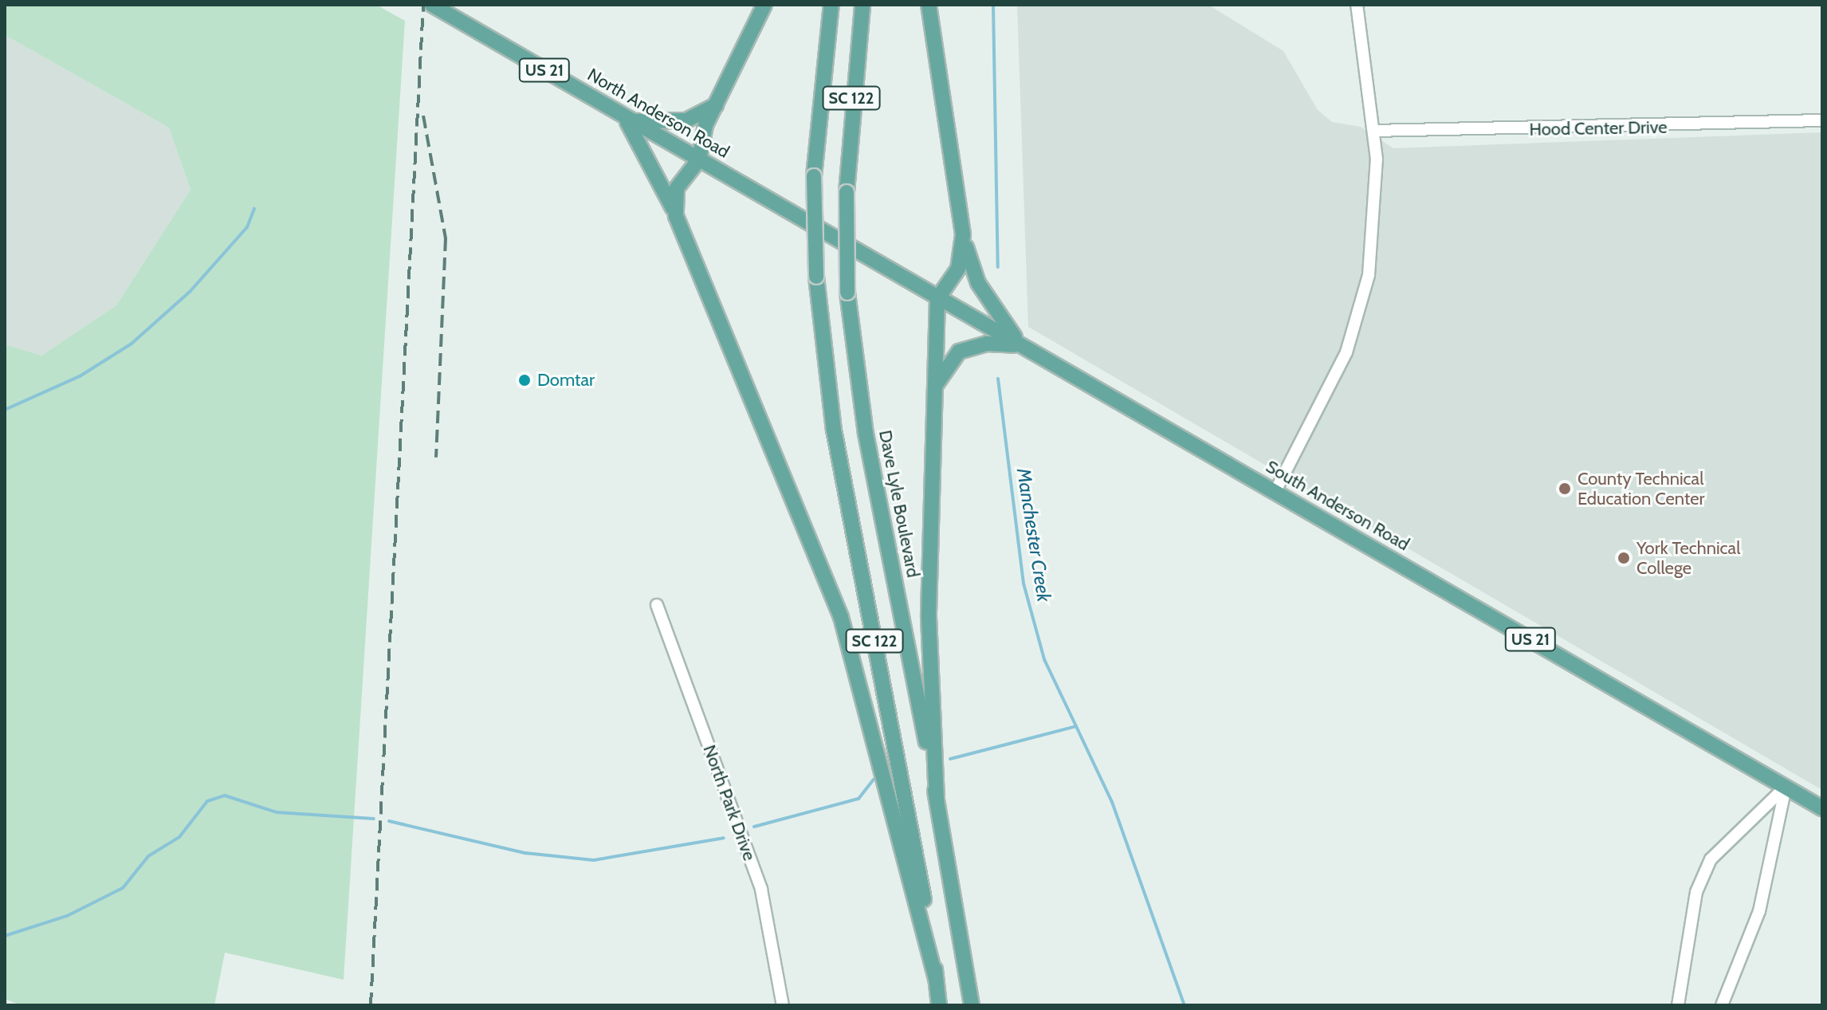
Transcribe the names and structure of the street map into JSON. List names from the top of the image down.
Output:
{
  "streets": {
    "main road": [
      "US 21",
      "SC 122",
      "North Anderson Road",
      "Dave Lyle Boulevard",
      "South Anderson Road"
    ],
    "street": ["Hood Center Drive", "North Park Drive"]
  },
  "crossings": [
    ["North Anderson Road", "South Anderson Road"]
  ],
  "water": ["Manchester Creek"],
  "places": ["Domtar", "County Technical Education Center", "York Technical College"]
}
